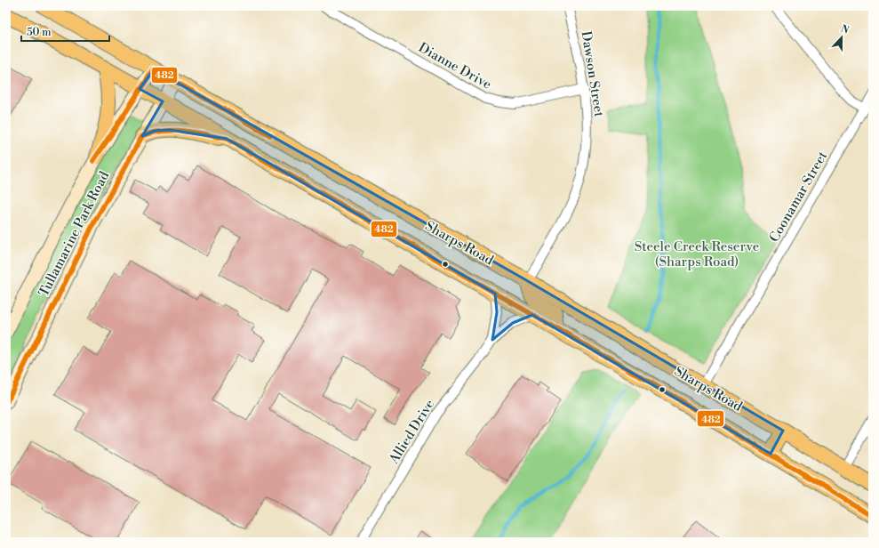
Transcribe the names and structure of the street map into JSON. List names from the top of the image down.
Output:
{
  "streets": {
    "main road": ["Sharps Road"],
    "street": [
      "Dianne Drive",
      "Dawson Street",
      "Coonamar Street",
      "Tullamarine Park Road",
      "Allied Drive"
    ]
  },
  "crossings": [
    ["Dianne Drive", "Dawson Street"],
    ["Dawson Street", "Sharps Road"],
    ["Coonamar Street", "Sharps Road"],
    ["Tullamarine Park Road", "Sharps Road"],
    ["Sharps Road", "Allied Drive"]
  ],
  "parks": ["Steele Creek Reserve (Sharps Road)"],
  "lines": ["transit line 482"],
  "scale_bar": "50 m",
  "north": "top"
}
